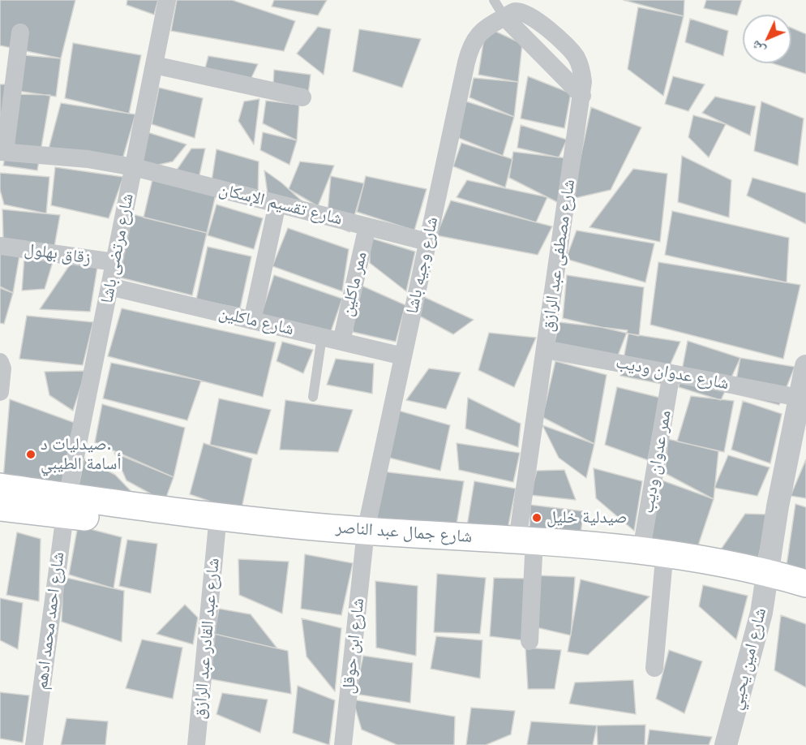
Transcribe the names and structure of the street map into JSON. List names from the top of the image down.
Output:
{
  "streets": {
    "main road": ["شارع جمال عبد الناصر"],
    "street": [
      "شارع تقسيم الإسكان",
      "شارع مرتضى باشا",
      "زقاق بهلول",
      "شارع مصطفى عبد الرازق",
      "شارع وجيه باشا",
      "ممر ماكلين",
      "شارع ماكلين",
      "شارع عدوان وديب",
      "ممر عدوان وديب",
      "شارع احمد محمد ادهم",
      "شارع عبد القادر عبد الرازق",
      "شارع ابن حوقل",
      "شارع امين يحيي"
    ]
  },
  "crossings": [
    ["شارع تقسيم الإسكان", "شارع مرتضى باشا"],
    ["شارع تقسيم الإسكان", "شارع وجيه باشا"],
    ["شارع تقسيم الإسكان", "ممر ماكلين"],
    ["شارع مرتضى باشا", "زقاق بهلول"],
    ["شارع مرتضى باشا", "شارع ماكلين"],
    ["شارع مرتضى باشا", "شارع جمال عبد الناصر"],
    ["شارع مرتضى باشا", "شارع احمد محمد ادهم"],
    ["شارع مصطفى عبد الرازق", "شارع وجيه باشا"],
    ["شارع مصطفى عبد الرازق", "شارع عدوان وديب"],
    ["شارع مصطفى عبد الرازق", "شارع جمال عبد الناصر"],
    ["شارع وجيه باشا", "شارع ماكلين"],
    ["شارع وجيه باشا", "شارع جمال عبد الناصر"],
    ["شارع وجيه باشا", "شارع ابن حوقل"],
    ["ممر ماكلين", "شارع ماكلين"],
    ["شارع عدوان وديب", "ممر عدوان وديب"],
    ["شارع عدوان وديب", "شارع امين يحيي"],
    ["ممر عدوان وديب", "شارع جمال عبد الناصر"],
    ["شارع جمال عبد الناصر", "شارع احمد محمد ادهم"],
    ["شارع جمال عبد الناصر", "شارع عبد القادر عبد الرازق"],
    ["شارع جمال عبد الناصر", "شارع ابن حوقل"],
    ["شارع جمال عبد الناصر", "شارع امين يحيي"]
  ],
  "places": ["صيدليات د. أسامة الطيبي", "صيدلية خليل"],
  "north": "bottom left"
}
